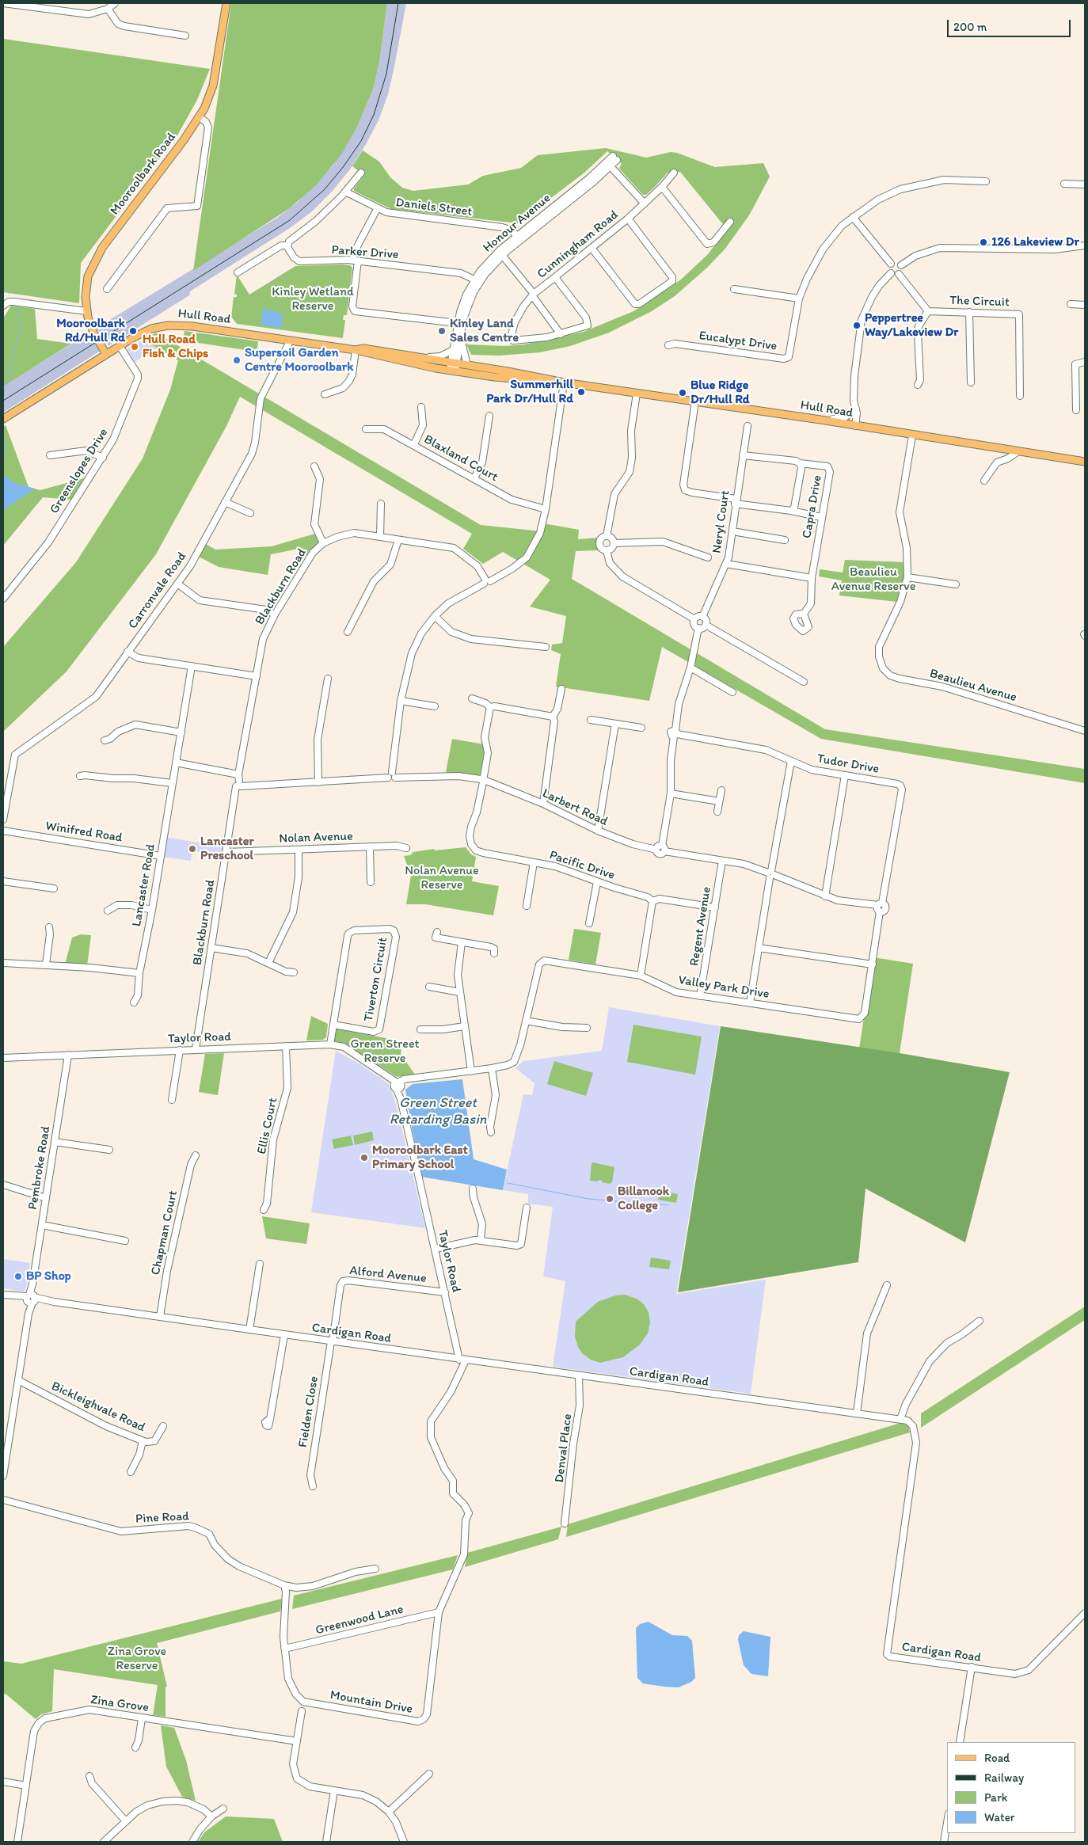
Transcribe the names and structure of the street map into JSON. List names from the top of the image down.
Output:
{
  "streets": {
    "main road": ["Mooroolbark Road", "Hull Road"],
    "street": [
      "Daniels Street",
      "Honour Avenue",
      "Cunningham Road",
      "Parker Drive",
      "The Circuit",
      "Eucalypt Drive",
      "Blaxland Court",
      "Greenslopes Drive",
      "Capra Drive",
      "Neryl Court",
      "Blackburn Road",
      "Carronvale Road",
      "Beaulieu Avenue",
      "Tudor Drive",
      "Larbert Road",
      "Winifred Road",
      "Nolan Avenue",
      "Pacific Drive",
      "Lancaster Road",
      "Regent Avenue",
      "Tiverton Circuit",
      "Valley Park Drive",
      "Taylor Road",
      "Ellis Court",
      "Pembroke Road",
      "Chapman Court",
      "Alford Avenue",
      "Cardigan Road",
      "Bickleighvale Road",
      "Fielden Close",
      "Denval Place",
      "Pine Road",
      "Greenwood Lane",
      "Mountain Drive",
      "Zina Grove"
    ]
  },
  "crossings": [
    ["Mooroolbark Road", "Hull Road"],
    ["Daniels Street", "Honour Avenue"],
    ["Honour Avenue", "Parker Drive"],
    ["Honour Avenue", "Hull Road"],
    ["Hull Road", "Greenslopes Drive"],
    ["Hull Road", "Carronvale Road"],
    ["Hull Road", "Beaulieu Avenue"],
    ["Blackburn Road", "Nolan Avenue"],
    ["Blackburn Road", "Taylor Road"],
    ["Tudor Drive", "Valley Park Drive"],
    ["Larbert Road", "Pacific Drive"],
    ["Winifred Road", "Lancaster Road"],
    ["Regent Avenue", "Valley Park Drive"],
    ["Tiverton Circuit", "Taylor Road"],
    ["Taylor Road", "Ellis Court"],
    ["Taylor Road", "Pembroke Road"],
    ["Taylor Road", "Alford Avenue"],
    ["Taylor Road", "Cardigan Road"],
    ["Taylor Road", "Mountain Drive"],
    ["Pembroke Road", "Cardigan Road"],
    ["Pembroke Road", "Bickleighvale Road"],
    ["Chapman Court", "Cardigan Road"],
    ["Alford Avenue", "Cardigan Road"],
    ["Alford Avenue", "Fielden Close"],
    ["Cardigan Road", "Fielden Close"],
    ["Cardigan Road", "Denval Place"],
    ["Cardigan Road", "Mountain Drive"],
    ["Pine Road", "Mountain Drive"],
    ["Greenwood Lane", "Mountain Drive"]
  ],
  "water": ["Green Street Retarding Basin"],
  "parks": [
    "Kinley Wetland Reserve",
    "Beaulieu Avenue Reserve",
    "Nolan Avenue Reserve",
    "Green Street Reserve",
    "Zina Grove Reserve"
  ],
  "places": [
    "126 Lakeview Dr",
    "Peppertree Way/Lakeview Dr",
    "Mooroolbark Rd/Hull Rd",
    "Kinley Land Sales Centre",
    "Hull Road Fish & Chips",
    "Supersoil Garden Centre Mooroolbark",
    "Summerhill Park Dr/Hull Rd",
    "Blue Ridge Dr/Hull Rd",
    "Lancaster Preschool",
    "Mooroolbark East Primary School",
    "Billanook College",
    "BP Shop"
  ],
  "legend": [
    "Road",
    "Railway",
    "Park",
    "Water"
  ],
  "scale_bar": "200 m"
}
